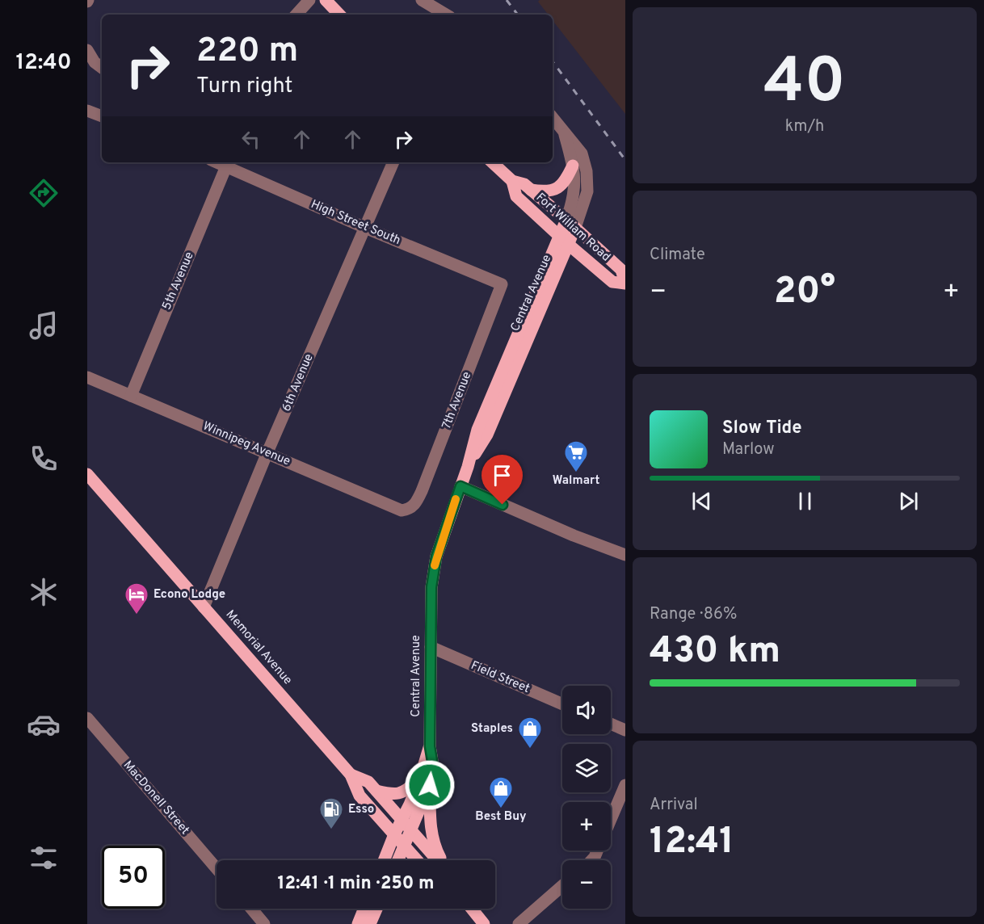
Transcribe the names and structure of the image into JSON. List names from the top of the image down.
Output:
{
  "streets": {
    "main road": ["Fort William Road", "Central Avenue", "Memorial Avenue"],
    "street": [
      "High Street South",
      "5th Avenue",
      "6th Avenue",
      "7th Avenue",
      "Winnipeg Avenue",
      "Field Street",
      "MacDonell Street"
    ]
  },
  "crossings": [
    ["High Street South", "5th Avenue"],
    ["High Street South", "6th Avenue"],
    ["High Street South", "7th Avenue"],
    ["Fort William Road", "Central Avenue"],
    ["5th Avenue", "Winnipeg Avenue"],
    ["Central Avenue", "Memorial Avenue"],
    ["Central Avenue", "Field Street"],
    ["6th Avenue", "Winnipeg Avenue"],
    ["6th Avenue", "Memorial Avenue"],
    ["7th Avenue", "Winnipeg Avenue"]
  ],
  "places": {
    "supermarket": ["Walmart"],
    "hotel": ["Econo Lodge"],
    "shop": ["Staples", "Best Buy"],
    "fuel station": ["Esso"]
  },
  "page": {
    "tabs": "12:40",
    "tile": [
      ["40", "km/h"],
      "Climate",
      ["Range · 86%", "430 km"],
      ["Arrival", "12:41"]
    ],
    "turn": ["220 m", "Turn right"],
    "heat": ["−", "20°", "+"],
    "song": ["Slow Tide", "Marlow"],
    "map_buttons": ["+", "−"],
    "limit": "50",
    "trip": "12:41 · 1 min · 250 m"
  }
}
